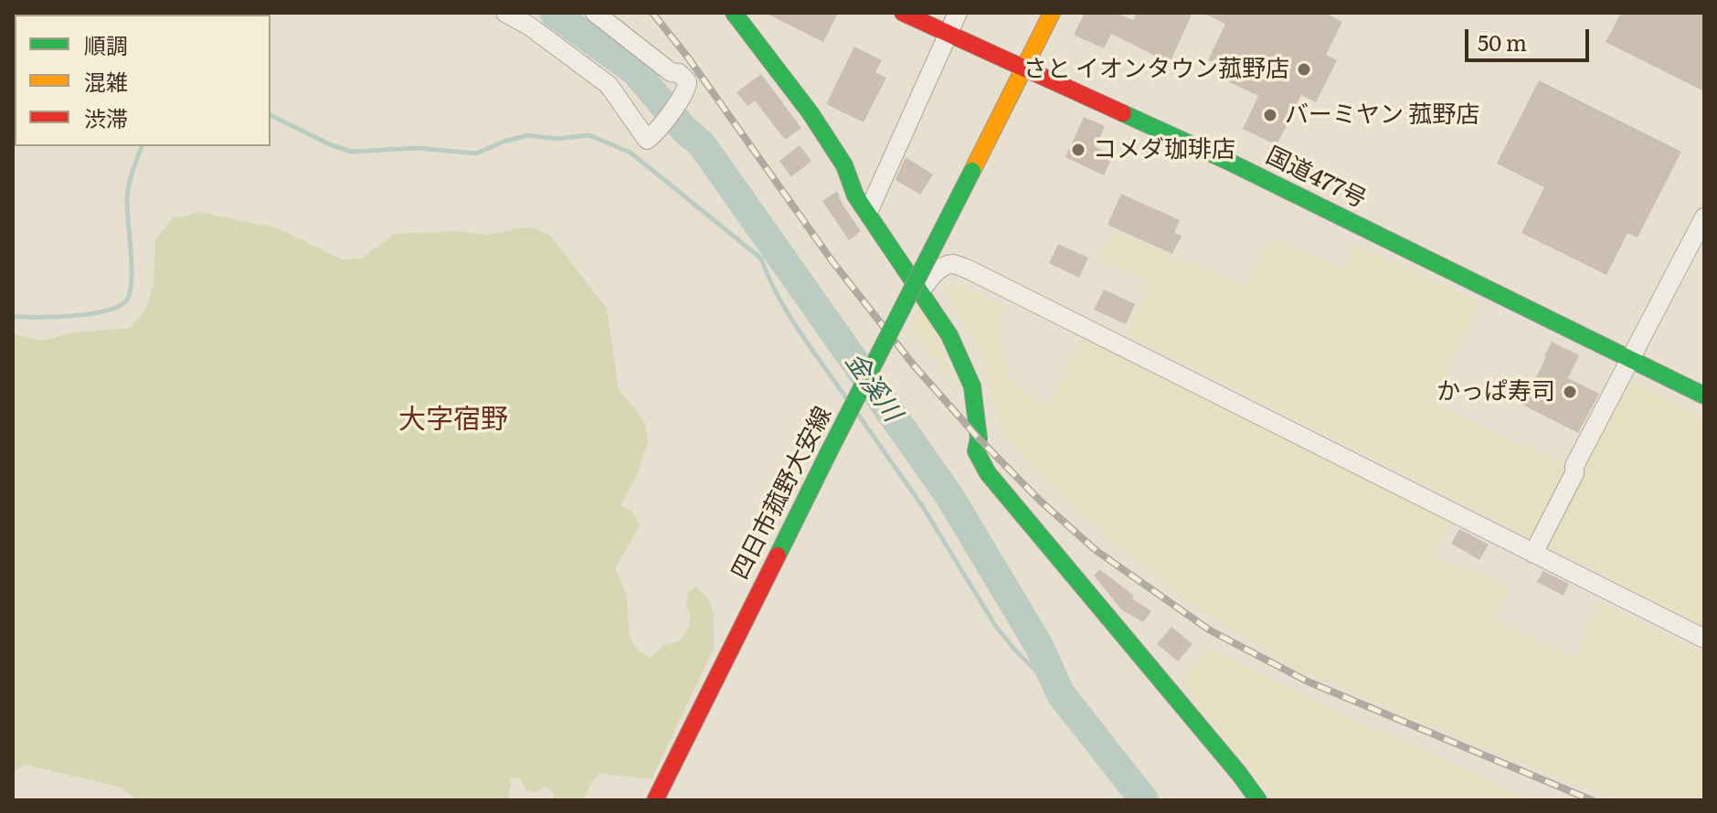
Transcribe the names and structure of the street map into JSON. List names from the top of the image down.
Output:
{
  "streets": {
    "main road": ["国道477号", "四日市菰野大安線"]
  },
  "crossings": [
    ["国道477号", "四日市菰野大安線"]
  ],
  "districts": ["大字宿野"],
  "water": ["金溪川"],
  "places": [
    "さと イオンタウン菰野店",
    "バーミヤン 菰野店",
    "コメダ珈琲店",
    "かっぱ寿司"
  ],
  "legend": ["順調", "混雑", "渋滞"],
  "scale_bar": "50 m"
}
